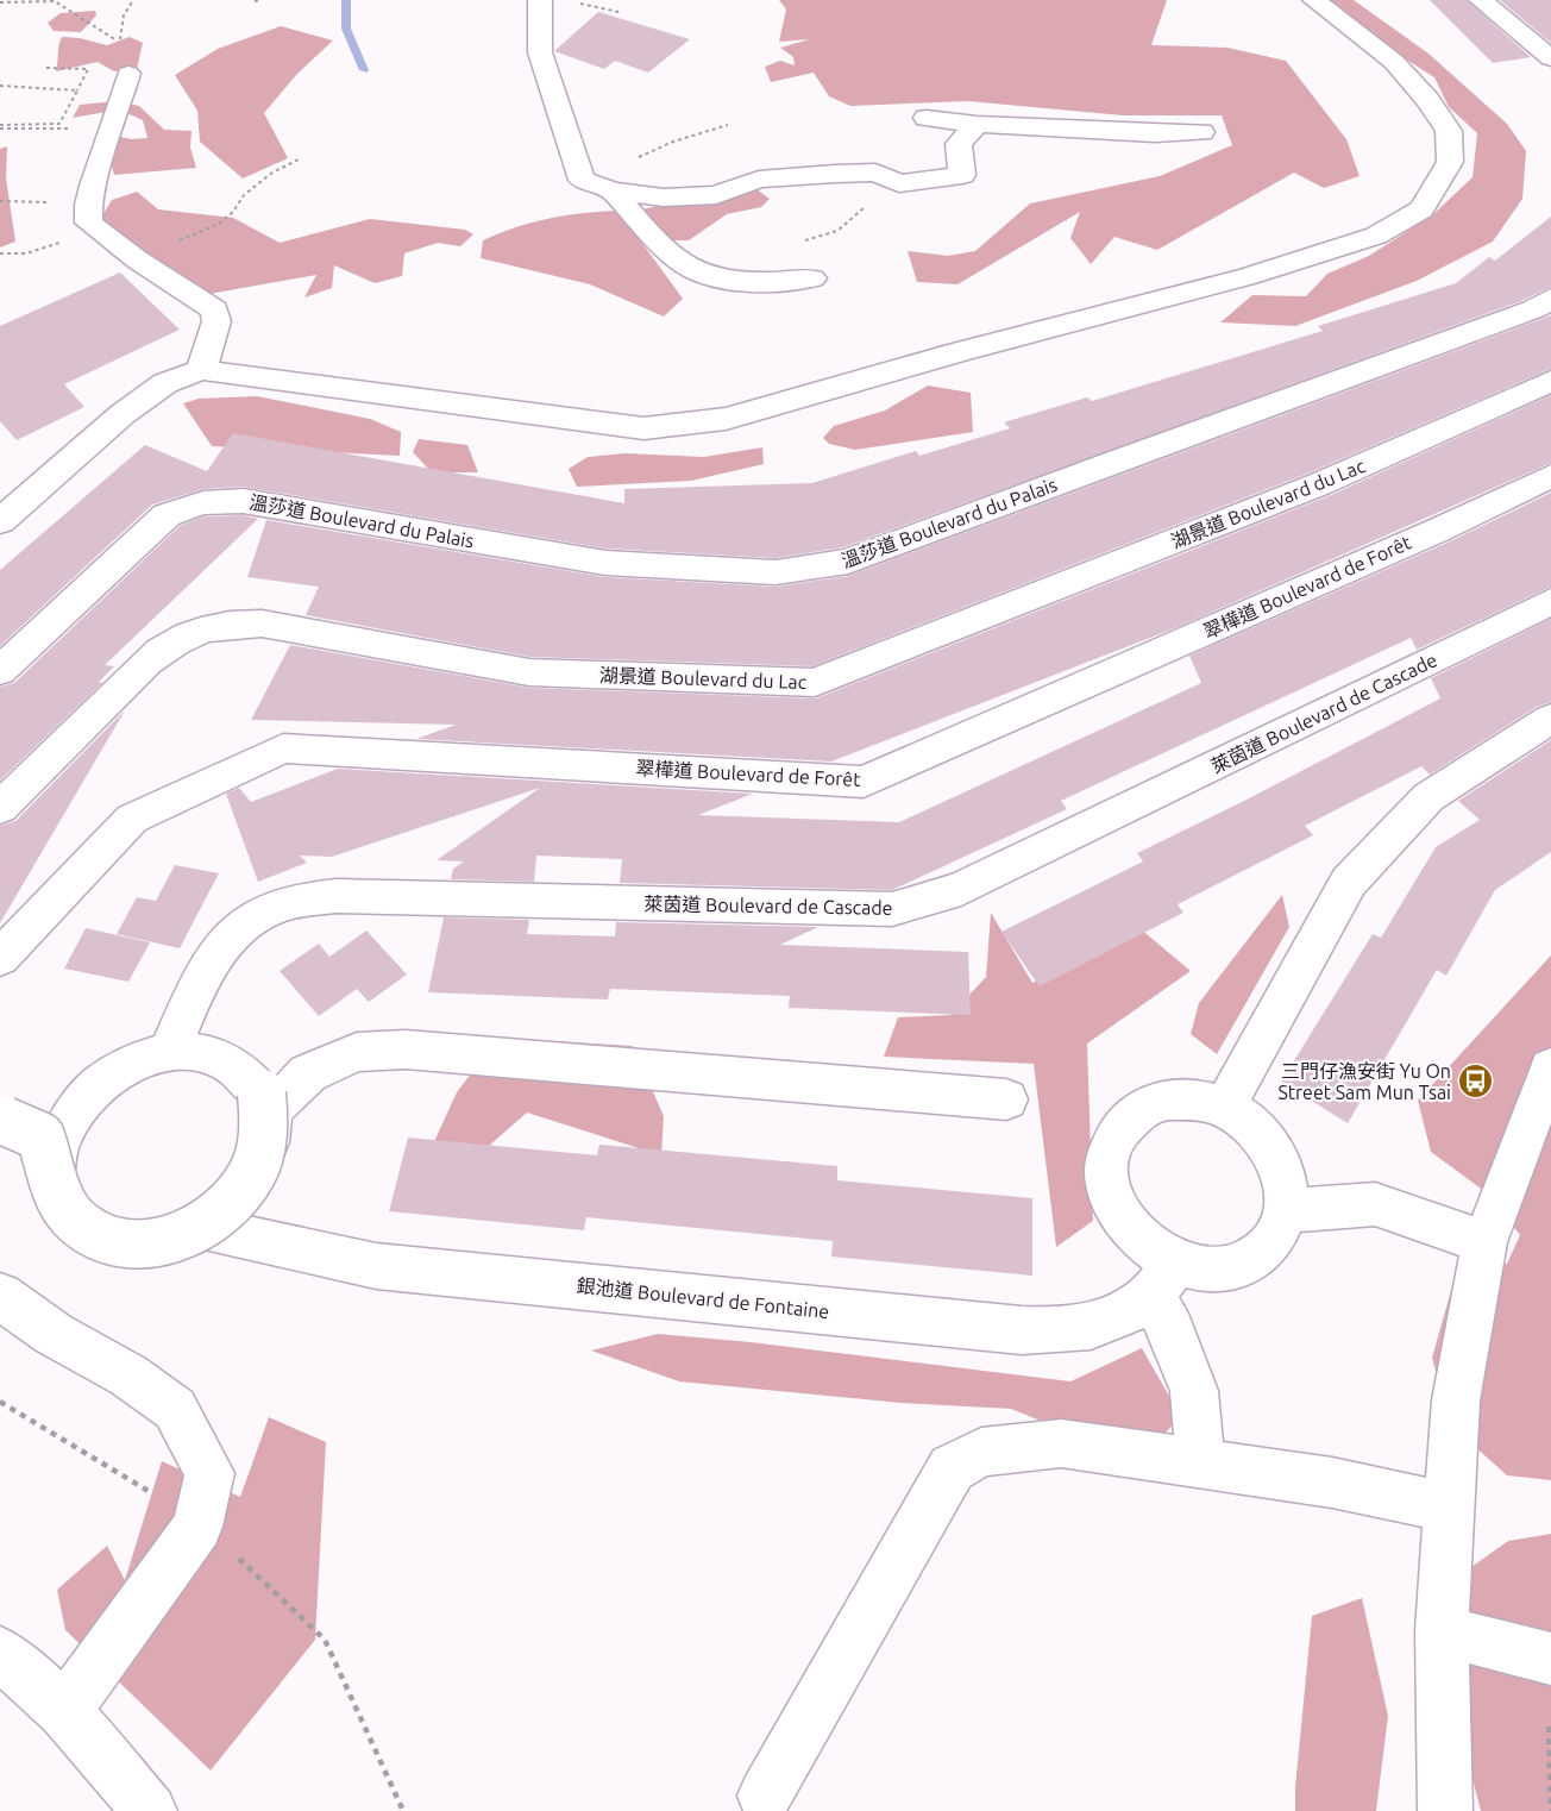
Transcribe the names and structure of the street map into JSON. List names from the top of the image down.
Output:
{
  "streets": {
    "street": [
      "湖景道 Boulevard du Lac",
      "溫莎道 Boulevard du Palais",
      "翠樺道 Boulevard de Forêt",
      "萊茵道 Boulevard de Cascade",
      "銀池道 Boulevard de Fontaine"
    ]
  },
  "places": {
    "bus stop": ["三門仔漁安街 Yu On Street Sam Mun Tsai"]
  }
}
